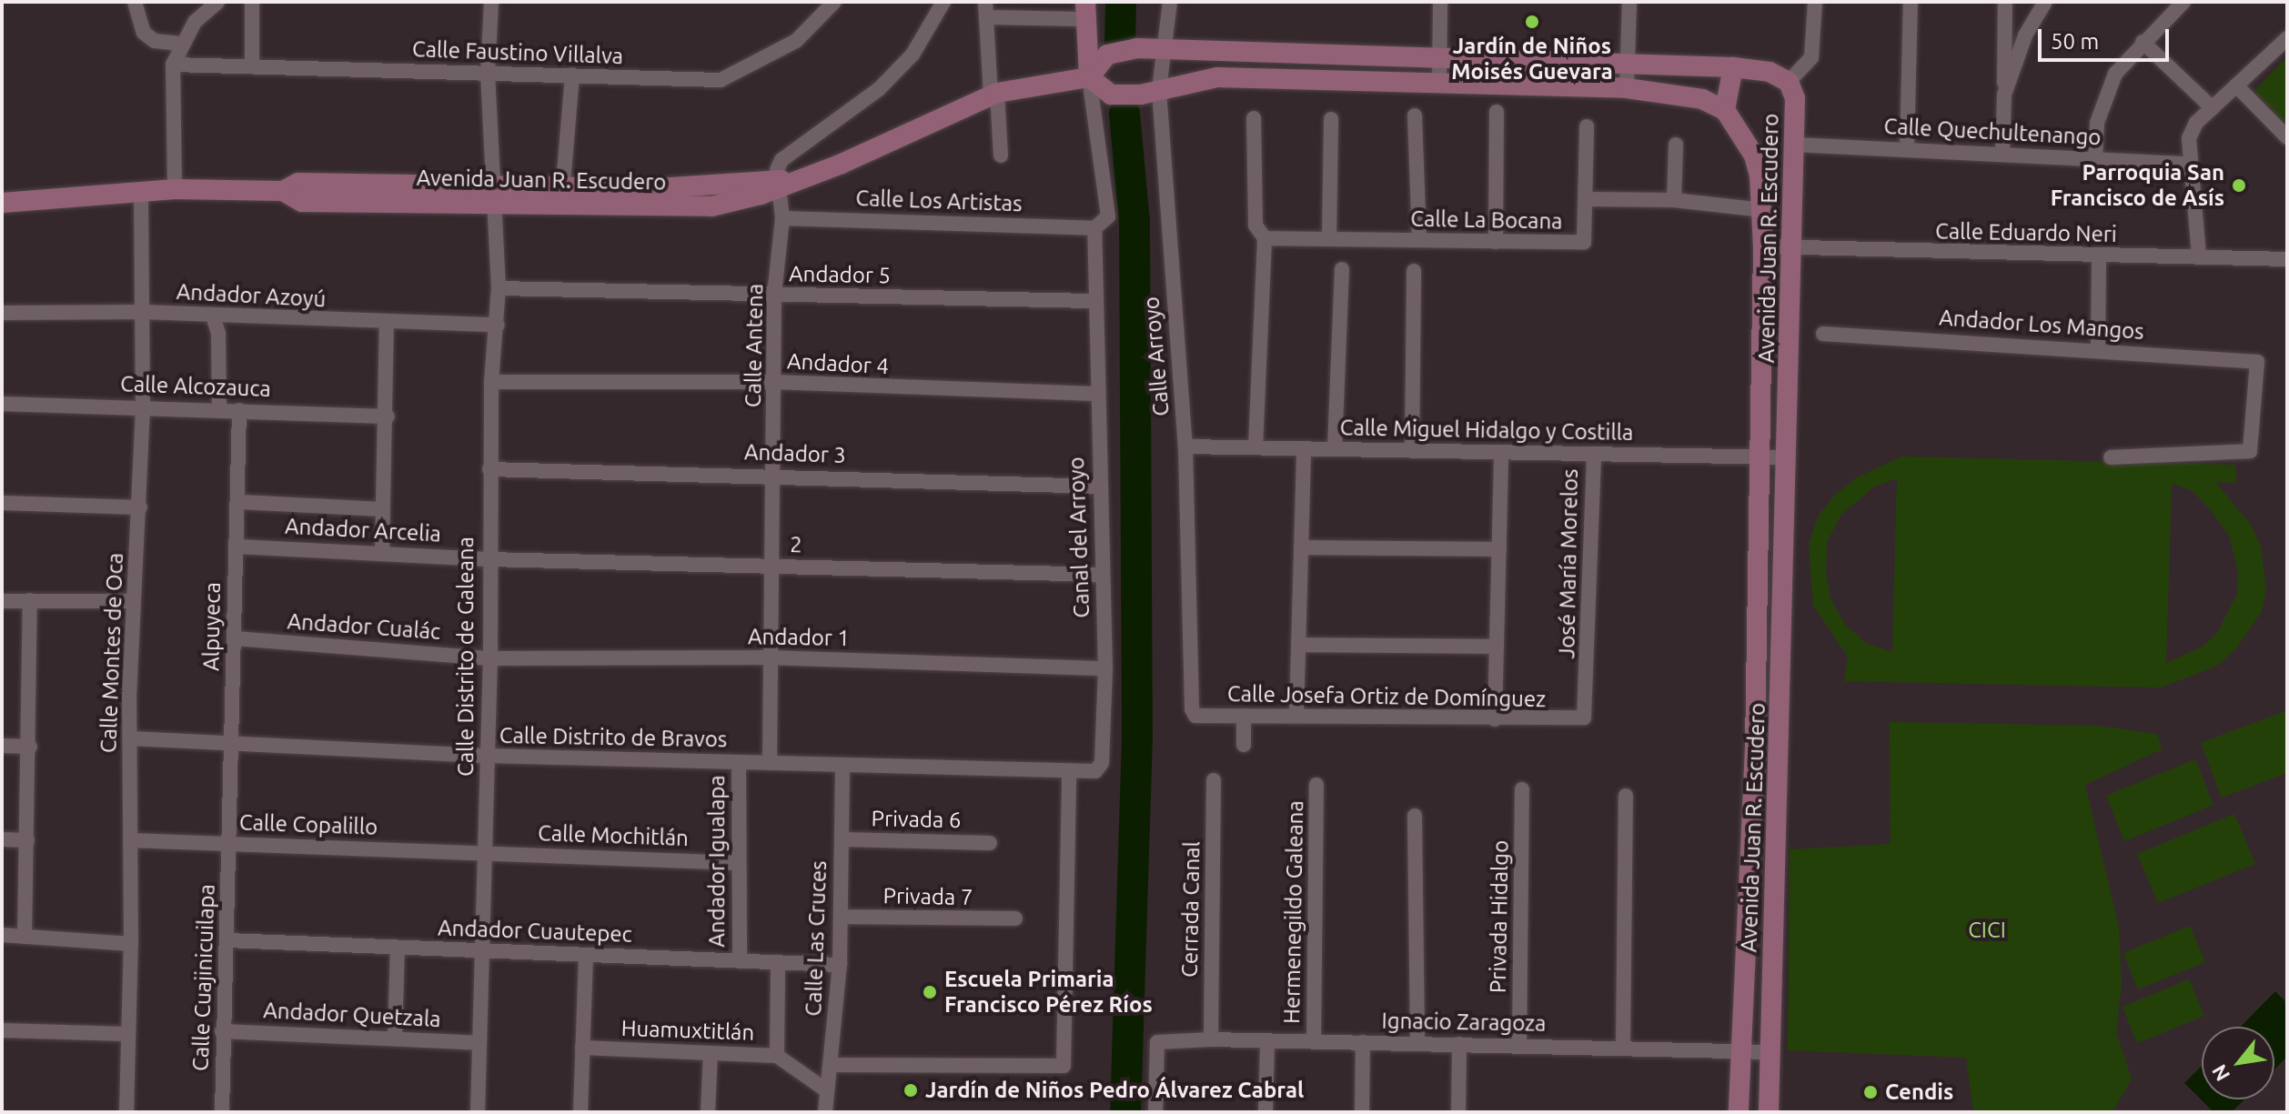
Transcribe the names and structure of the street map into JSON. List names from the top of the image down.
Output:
{
  "streets": {
    "main road": ["Avenida Juan R. Escudero"],
    "street": [
      "Calle Faustino Villalva",
      "Calle Quechultenango",
      "Calle Los Artistas",
      "Calle La Bocana",
      "Calle Eduardo Neri",
      "Andador 5",
      "Andador Azoyú",
      "Andador Los Mangos",
      "Calle Antena",
      "Calle Arroyo",
      "Andador 4",
      "Calle Alcozauca",
      "Calle Miguel Hidalgo y Costilla",
      "Andador 3",
      "Andador Arcelia",
      "Canal del Arroyo",
      "2",
      "José María Morelos",
      "Alpuyeca",
      "Andador Cualác",
      "Andador 1",
      "Calle Montes de Oca",
      "Calle Distrito de Galeana",
      "Calle Josefa Ortiz de Domínguez",
      "Calle Distrito de Bravos",
      "Privada 6",
      "Calle Copalillo",
      "Calle Mochitlán",
      "Andador Igualapa",
      "Privada 7",
      "Cerrada Canal",
      "Hermenegildo Galeana",
      "Privada Hidalgo",
      "Andador Cuautepec",
      "Calle Las Cruces",
      "Calle Cuajinicuilapa",
      "Andador Quetzala",
      "Ignacio Zaragoza",
      "Huamuxtitlán"
    ]
  },
  "crossings": [
    ["Calle Faustino Villalva", "Calle Distrito de Galeana"],
    ["Calle Quechultenango", "Avenida Juan R. Escudero"],
    ["Avenida Juan R. Escudero", "Calle La Bocana"],
    ["Avenida Juan R. Escudero", "Calle Eduardo Neri"],
    ["Avenida Juan R. Escudero", "Calle Antena"],
    ["Avenida Juan R. Escudero", "Calle Arroyo"],
    ["Avenida Juan R. Escudero", "Calle Miguel Hidalgo y Costilla"],
    ["Avenida Juan R. Escudero", "Canal del Arroyo"],
    ["Avenida Juan R. Escudero", "Calle Montes de Oca"],
    ["Avenida Juan R. Escudero", "Calle Distrito de Galeana"],
    ["Avenida Juan R. Escudero", "Ignacio Zaragoza"],
    ["Calle Los Artistas", "Calle Antena"],
    ["Calle Los Artistas", "Canal del Arroyo"],
    ["Andador 5", "Calle Antena"],
    ["Andador 5", "Canal del Arroyo"],
    ["Andador 5", "Calle Distrito de Galeana"],
    ["Andador Azoyú", "Calle Montes de Oca"],
    ["Andador Azoyú", "Calle Distrito de Galeana"],
    ["Calle Antena", "Andador 4"],
    ["Calle Antena", "Andador 3"],
    ["Calle Antena", "2"],
    ["Calle Antena", "Andador 1"],
    ["Calle Antena", "Calle Distrito de Bravos"],
    ["Calle Arroyo", "Calle Miguel Hidalgo y Costilla"],
    ["Calle Arroyo", "Calle Josefa Ortiz de Domínguez"],
    ["Andador 4", "Canal del Arroyo"],
    ["Andador 4", "Calle Distrito de Galeana"],
    ["Calle Alcozauca", "Alpuyeca"],
    ["Calle Alcozauca", "Calle Montes de Oca"],
    ["Calle Miguel Hidalgo y Costilla", "José María Morelos"],
    ["Andador 3", "Canal del Arroyo"],
    ["Andador 3", "Calle Distrito de Galeana"],
    ["Andador Arcelia", "2"],
    ["Andador Arcelia", "Alpuyeca"],
    ["Andador Arcelia", "Calle Distrito de Galeana"],
    ["Canal del Arroyo", "2"],
    ["Canal del Arroyo", "Andador 1"],
    ["Canal del Arroyo", "Calle Distrito de Bravos"],
    ["2", "Calle Distrito de Galeana"],
    ["José María Morelos", "Calle Josefa Ortiz de Domínguez"],
    ["Alpuyeca", "Andador Cualác"],
    ["Alpuyeca", "Calle Distrito de Bravos"],
    ["Alpuyeca", "Calle Copalillo"],
    ["Alpuyeca", "Calle Cuajinicuilapa"],
    ["Andador Cualác", "Andador 1"],
    ["Andador Cualác", "Calle Distrito de Galeana"],
    ["Andador 1", "Calle Distrito de Galeana"],
    ["Calle Montes de Oca", "Calle Distrito de Bravos"],
    ["Calle Montes de Oca", "Calle Copalillo"],
    ["Calle Distrito de Galeana", "Calle Distrito de Bravos"],
    ["Calle Distrito de Galeana", "Calle Copalillo"],
    ["Calle Distrito de Galeana", "Calle Mochitlán"],
    ["Calle Distrito de Galeana", "Andador Cuautepec"],
    ["Calle Distrito de Galeana", "Andador Quetzala"],
    ["Calle Distrito de Bravos", "Andador Igualapa"],
    ["Calle Distrito de Bravos", "Calle Las Cruces"],
    ["Privada 6", "Calle Las Cruces"],
    ["Calle Copalillo", "Calle Mochitlán"],
    ["Calle Copalillo", "Calle Cuajinicuilapa"],
    ["Calle Mochitlán", "Andador Igualapa"],
    ["Andador Igualapa", "Andador Cuautepec"],
    ["Privada 7", "Calle Las Cruces"],
    ["Cerrada Canal", "Ignacio Zaragoza"],
    ["Hermenegildo Galeana", "Ignacio Zaragoza"],
    ["Privada Hidalgo", "Ignacio Zaragoza"],
    ["Andador Cuautepec", "Calle Las Cruces"],
    ["Andador Cuautepec", "Calle Cuajinicuilapa"],
    ["Calle Las Cruces", "Huamuxtitlán"],
    ["Calle Cuajinicuilapa", "Andador Quetzala"]
  ],
  "parks": ["CICI"],
  "places": [
    "Jardín de Niños Moisés Guevara",
    "Parroquia San Francisco de Asís",
    "Escuela Primaria Francisco Pérez Ríos",
    "Jardín de Niños Pedro Álvarez Cabral",
    "Cendis"
  ],
  "scale_bar": "50 m",
  "north": "bottom left"
}
